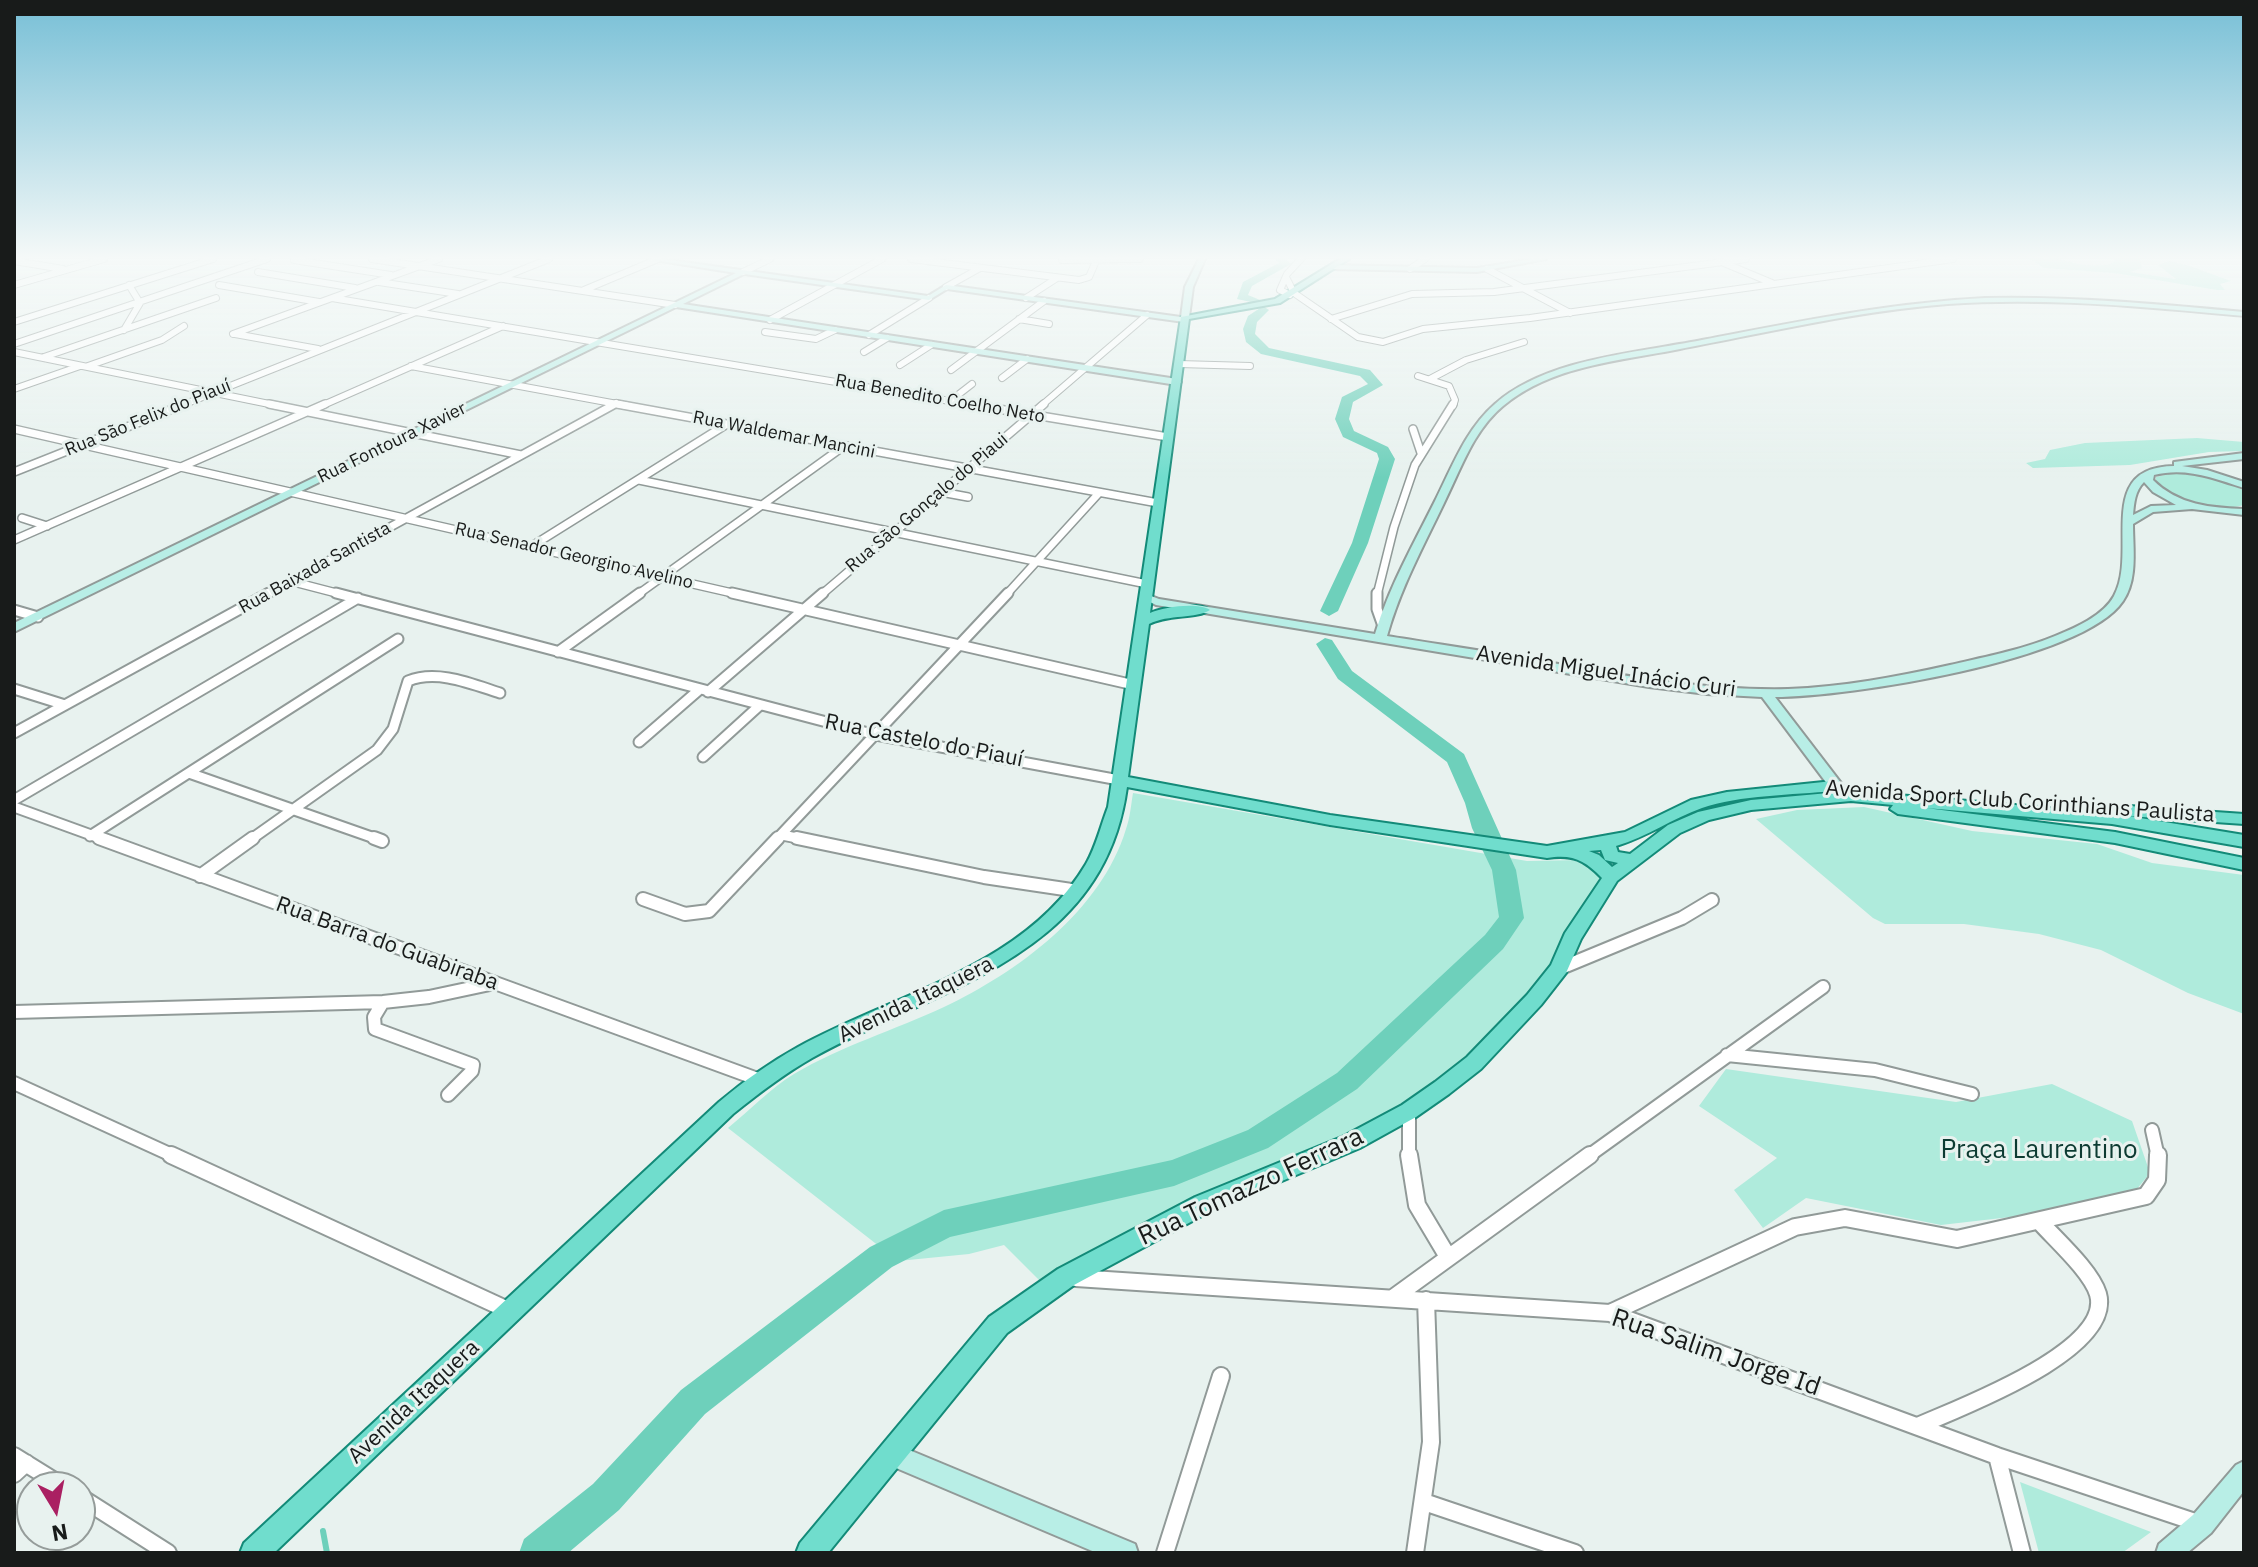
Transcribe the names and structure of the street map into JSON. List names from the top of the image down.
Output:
{
  "streets": {
    "main road": [
      "Rua Castelo do Piauí",
      "Avenida Sport Club Corinthians Paulista",
      "Avenida Itaquera",
      "Rua Tomazzo Ferrara"
    ],
    "street": [
      "Rua Benedito Coelho Neto",
      "Rua São Felix do Piauí",
      "Rua Waldemar Mancini",
      "Rua Fontoura Xavier",
      "Rua São Gonçalo do Piaui",
      "Rua Senador Georgino Avelino",
      "Rua Baixada Santista",
      "Avenida Miguel Inácio Curi",
      "Rua Barra do Guabiraba",
      "Rua Salim Jorge Id"
    ]
  },
  "crossings": [
    ["Rua Benedito Coelho Neto", "Rua Fontoura Xavier"],
    ["Rua Benedito Coelho Neto", "Rua São Gonçalo do Piaui"],
    ["Rua Benedito Coelho Neto", "Avenida Itaquera"],
    ["Rua São Felix do Piauí", "Rua Senador Georgino Avelino"],
    ["Rua Waldemar Mancini", "Rua Fontoura Xavier"],
    ["Rua Waldemar Mancini", "Rua São Gonçalo do Piaui"],
    ["Rua Waldemar Mancini", "Rua Baixada Santista"],
    ["Rua Waldemar Mancini", "Avenida Itaquera"],
    ["Rua Fontoura Xavier", "Rua Senador Georgino Avelino"],
    ["Rua São Gonçalo do Piaui", "Rua Senador Georgino Avelino"],
    ["Rua São Gonçalo do Piaui", "Rua Castelo do Piauí"],
    ["Rua Senador Georgino Avelino", "Rua Baixada Santista"],
    ["Rua Senador Georgino Avelino", "Avenida Itaquera"],
    ["Rua Baixada Santista", "Rua Castelo do Piauí"],
    ["Avenida Miguel Inácio Curi", "Avenida Itaquera"],
    ["Rua Castelo do Piauí", "Avenida Sport Club Corinthians Paulista"],
    ["Rua Castelo do Piauí", "Avenida Itaquera"],
    ["Avenida Sport Club Corinthians Paulista", "Rua Tomazzo Ferrara"],
    ["Rua Barra do Guabiraba", "Avenida Itaquera"],
    ["Rua Tomazzo Ferrara", "Rua Salim Jorge Id"]
  ],
  "parks": ["Praça Laurentino"],
  "north": "bottom"
}
